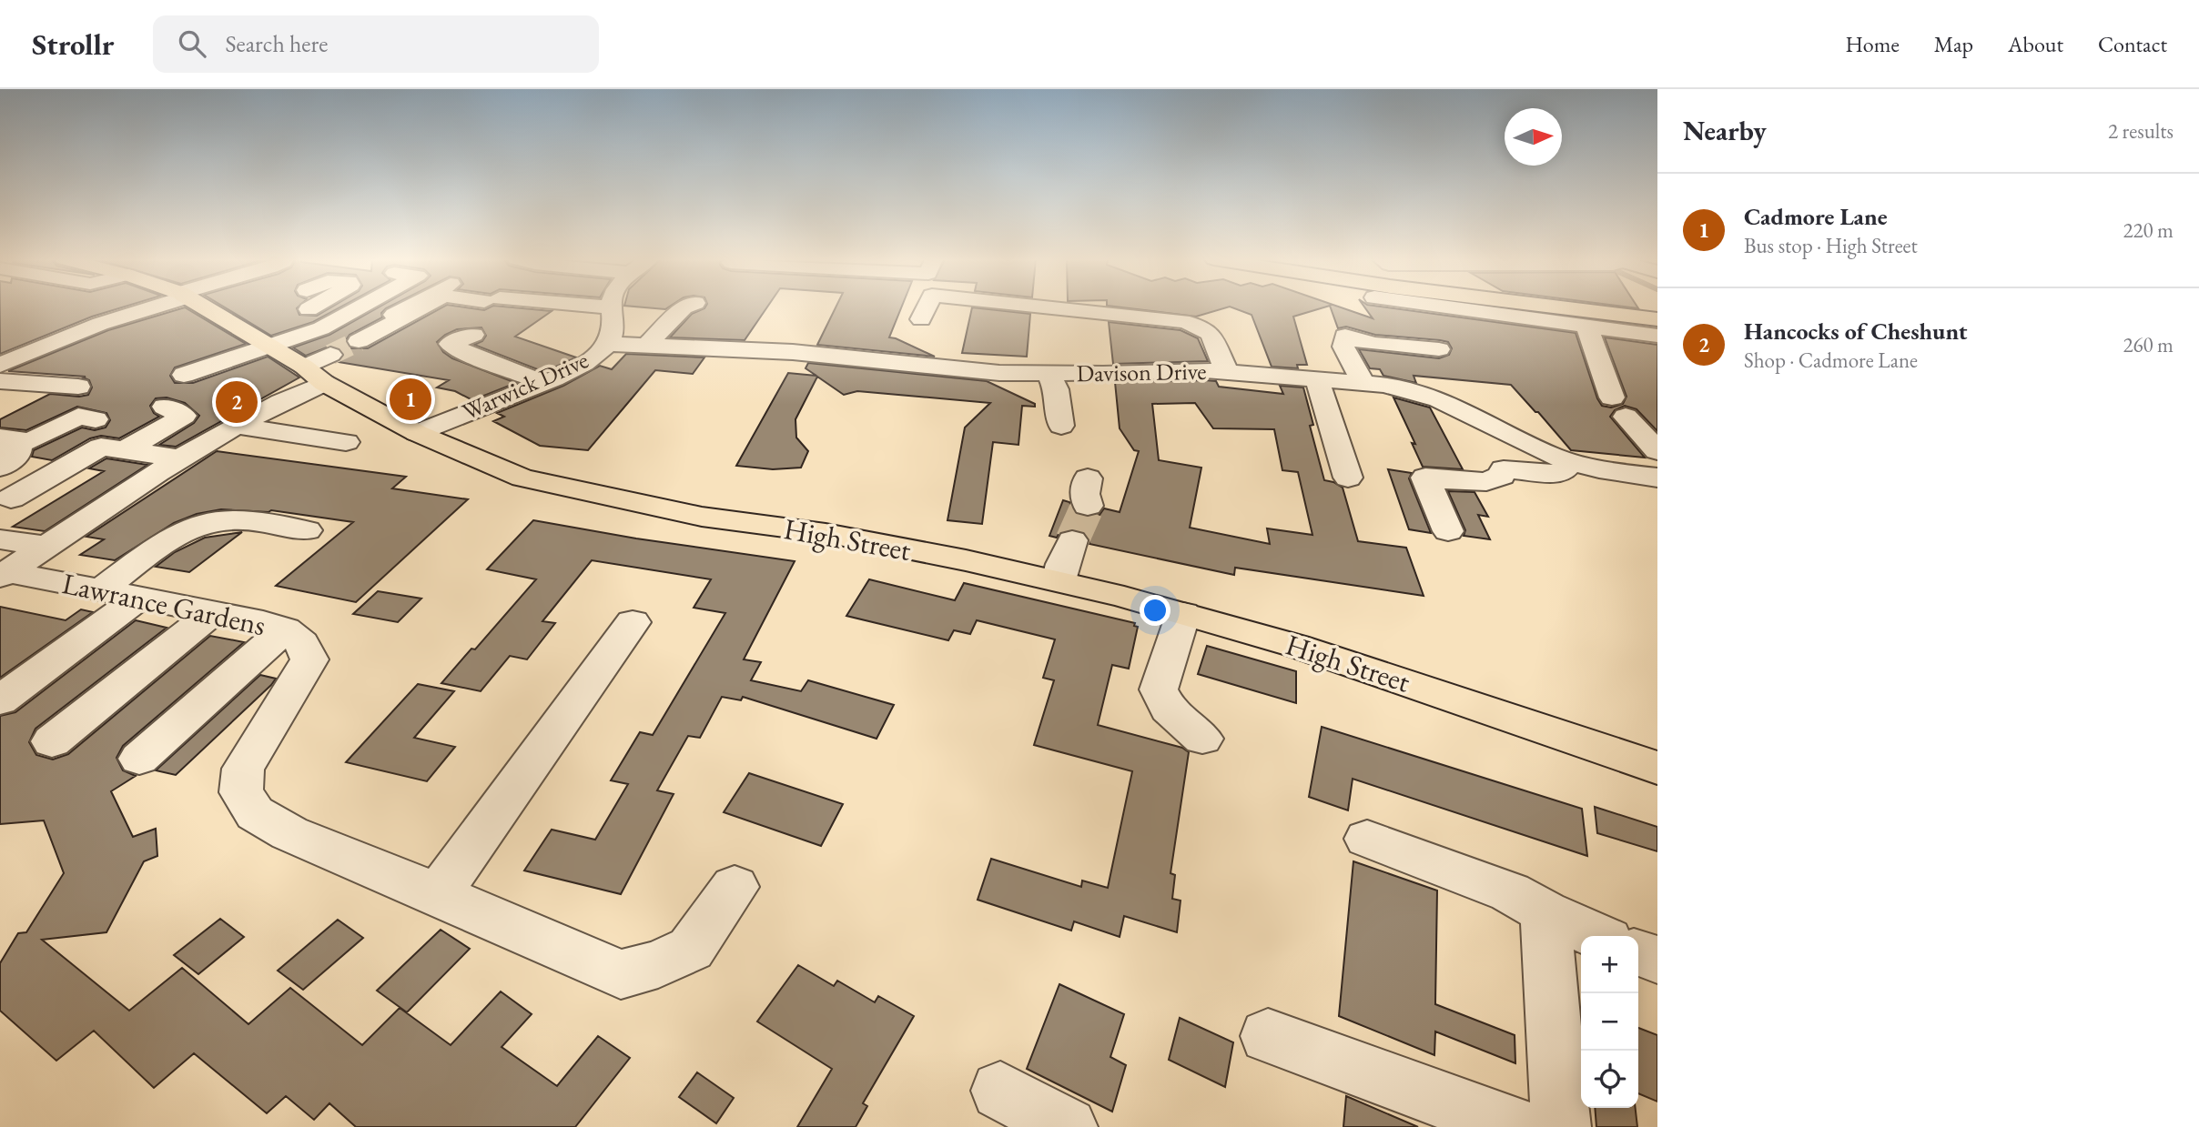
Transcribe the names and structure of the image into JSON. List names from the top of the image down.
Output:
{
  "streets": {
    "main road": ["High Street"],
    "street": ["Davison Drive", "Warwick Drive", "Lawrance Gardens"]
  },
  "crossings": [
    ["Davison Drive", "Warwick Drive"],
    ["Warwick Drive", "High Street"]
  ],
  "north": "right",
  "page": {
    "header": "Strollr",
    "search": "Search here",
    "nav": [
      "Home",
      "Map",
      "About",
      "Contact"
    ],
    "heading": ["Nearby", "2 results"],
    "list": [
      {
        "mark": "1",
        "name": "Cadmore Lane",
        "note": "Bus stop · High Street",
        "value": "220 m"
      },
      {
        "mark": "2",
        "name": "Hancocks of Cheshunt",
        "note": "Shop · Cadmore Lane",
        "value": "260 m"
      }
    ],
    "pins": ["1", "2"],
    "map_buttons": ["+", "−"]
  }
}
